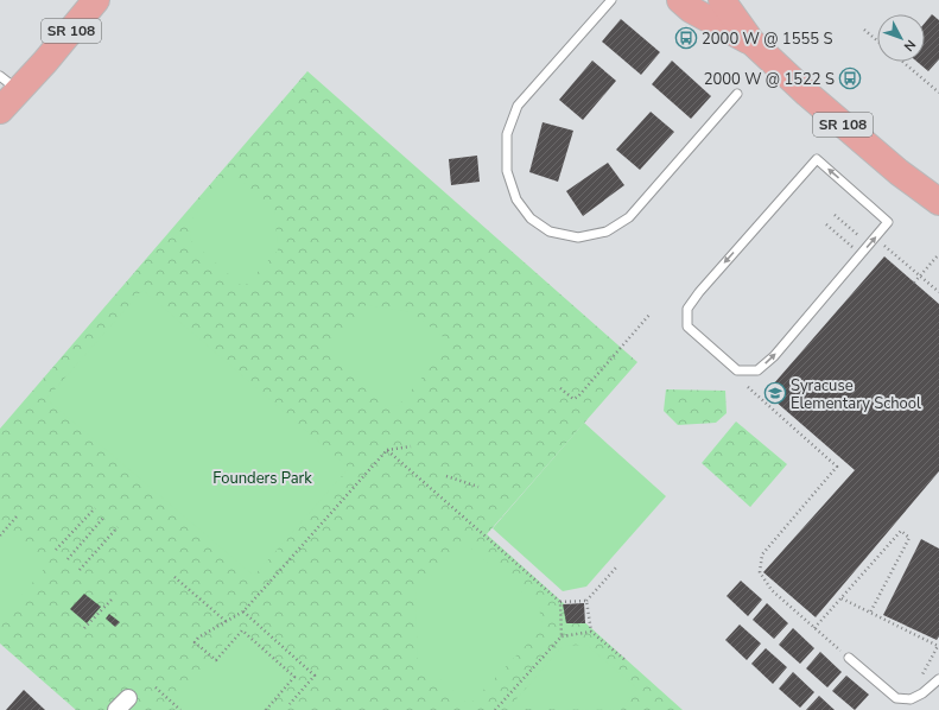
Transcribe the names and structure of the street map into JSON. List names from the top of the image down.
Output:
{
  "streets": {
    "main road": ["SR 108"]
  },
  "parks": ["Founders Park"],
  "places": {
    "bus stop": ["2000 W @ 1555 S", "2000 W @ 1522 S"],
    "school or university": ["Syracuse Elementary School"]
  },
  "north": "bottom right"
}
